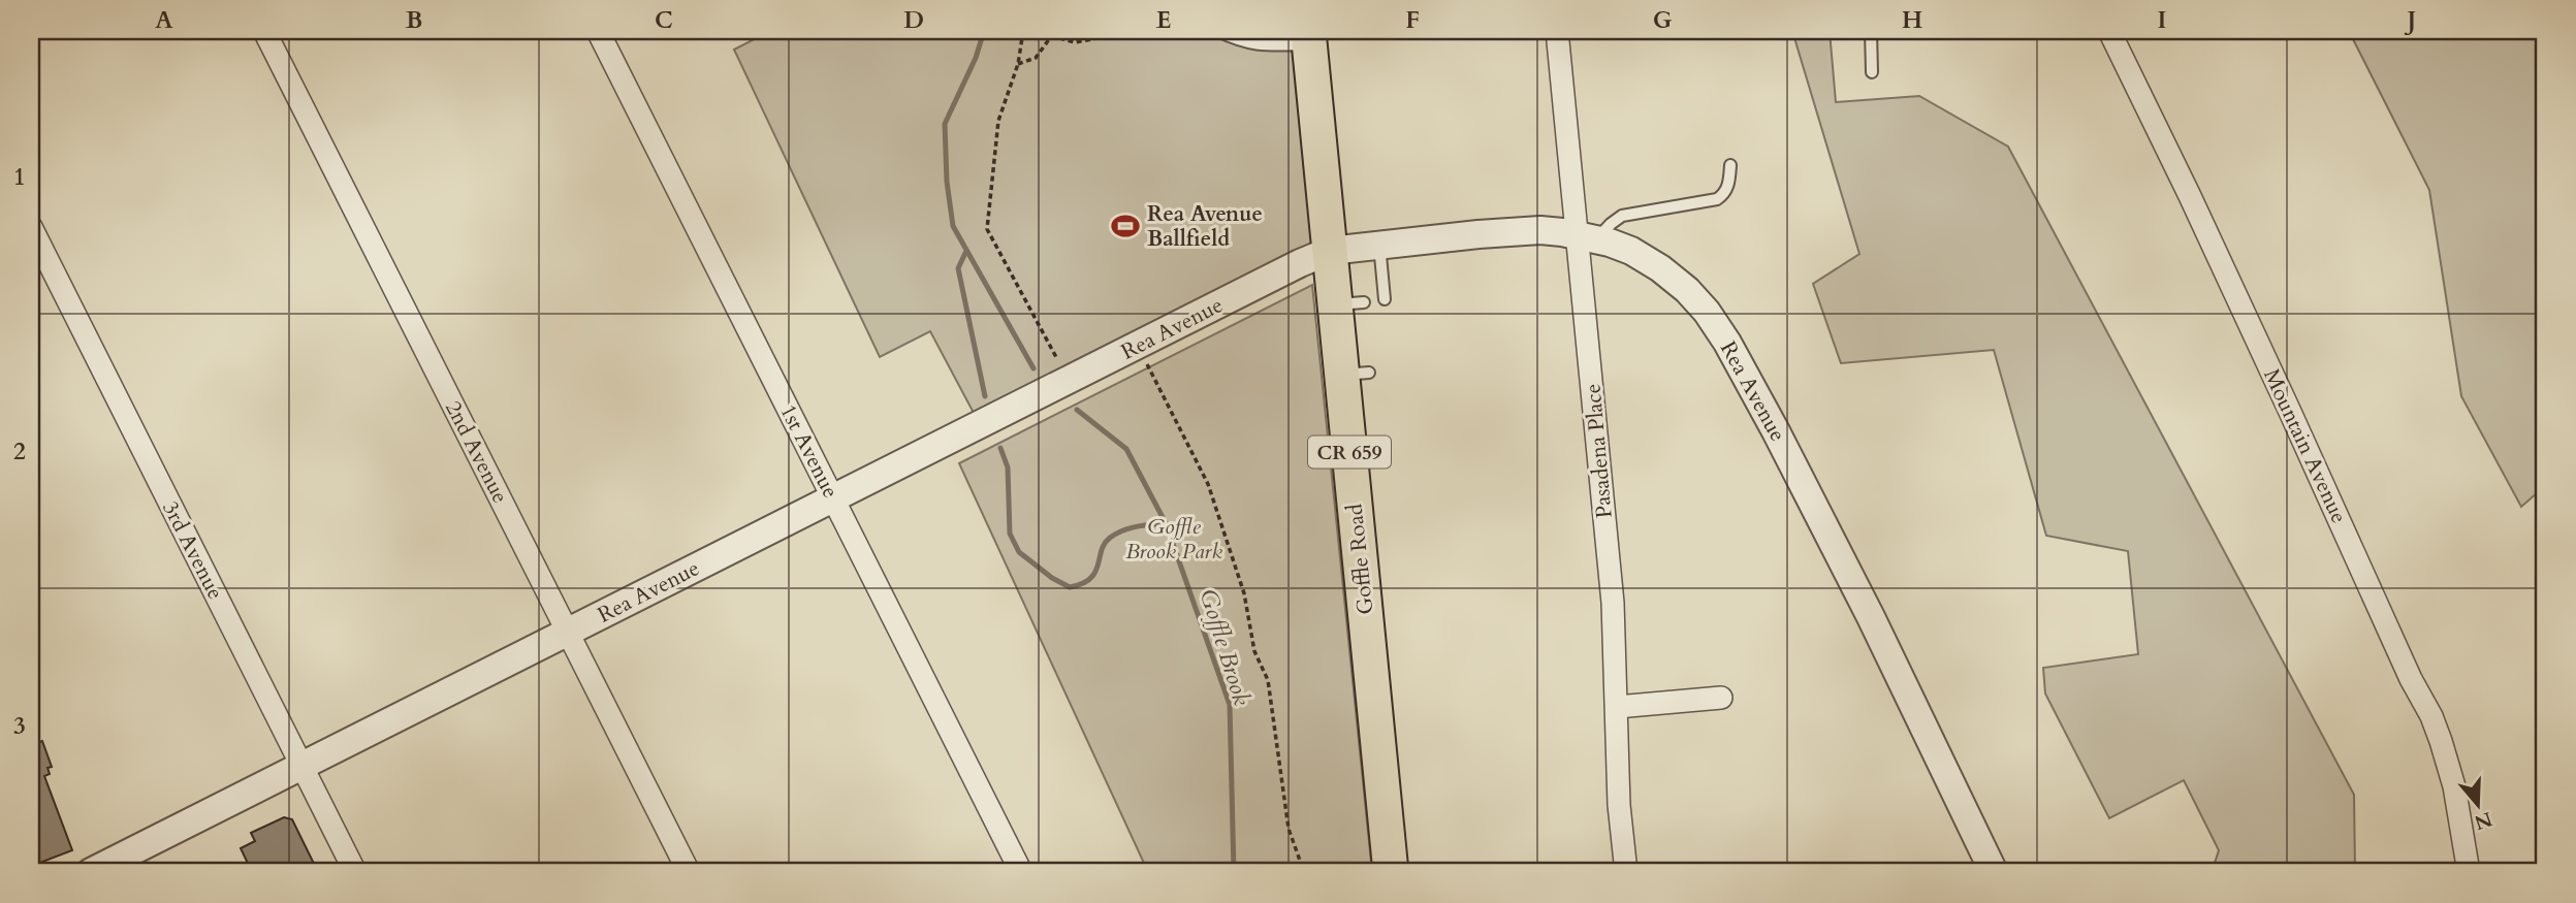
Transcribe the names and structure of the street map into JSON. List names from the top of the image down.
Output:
{
  "streets": {
    "main road": ["CR 659", "Goffle Road"],
    "street": [
      "Rea Avenue",
      "Mountain Avenue",
      "1st Avenue",
      "Pasadena Place",
      "2nd Avenue",
      "3rd Avenue"
    ]
  },
  "crossings": [
    ["Rea Avenue", "1st Avenue"],
    ["Rea Avenue", "Pasadena Place"],
    ["Rea Avenue", "2nd Avenue"],
    ["Rea Avenue", "3rd Avenue"],
    ["Rea Avenue", "Goffle Road"]
  ],
  "water": ["Goffle Brook"],
  "parks": ["Goffle Brook Park"],
  "places": {
    "sports": ["Rea Avenue Ballfield"]
  },
  "north": "bottom",
  "grid": {
    "columns": [
      "A",
      "B",
      "C",
      "D",
      "E",
      "F",
      "G",
      "H",
      "I",
      "J"
    ],
    "rows": ["1", "2", "3"]
  }
}
